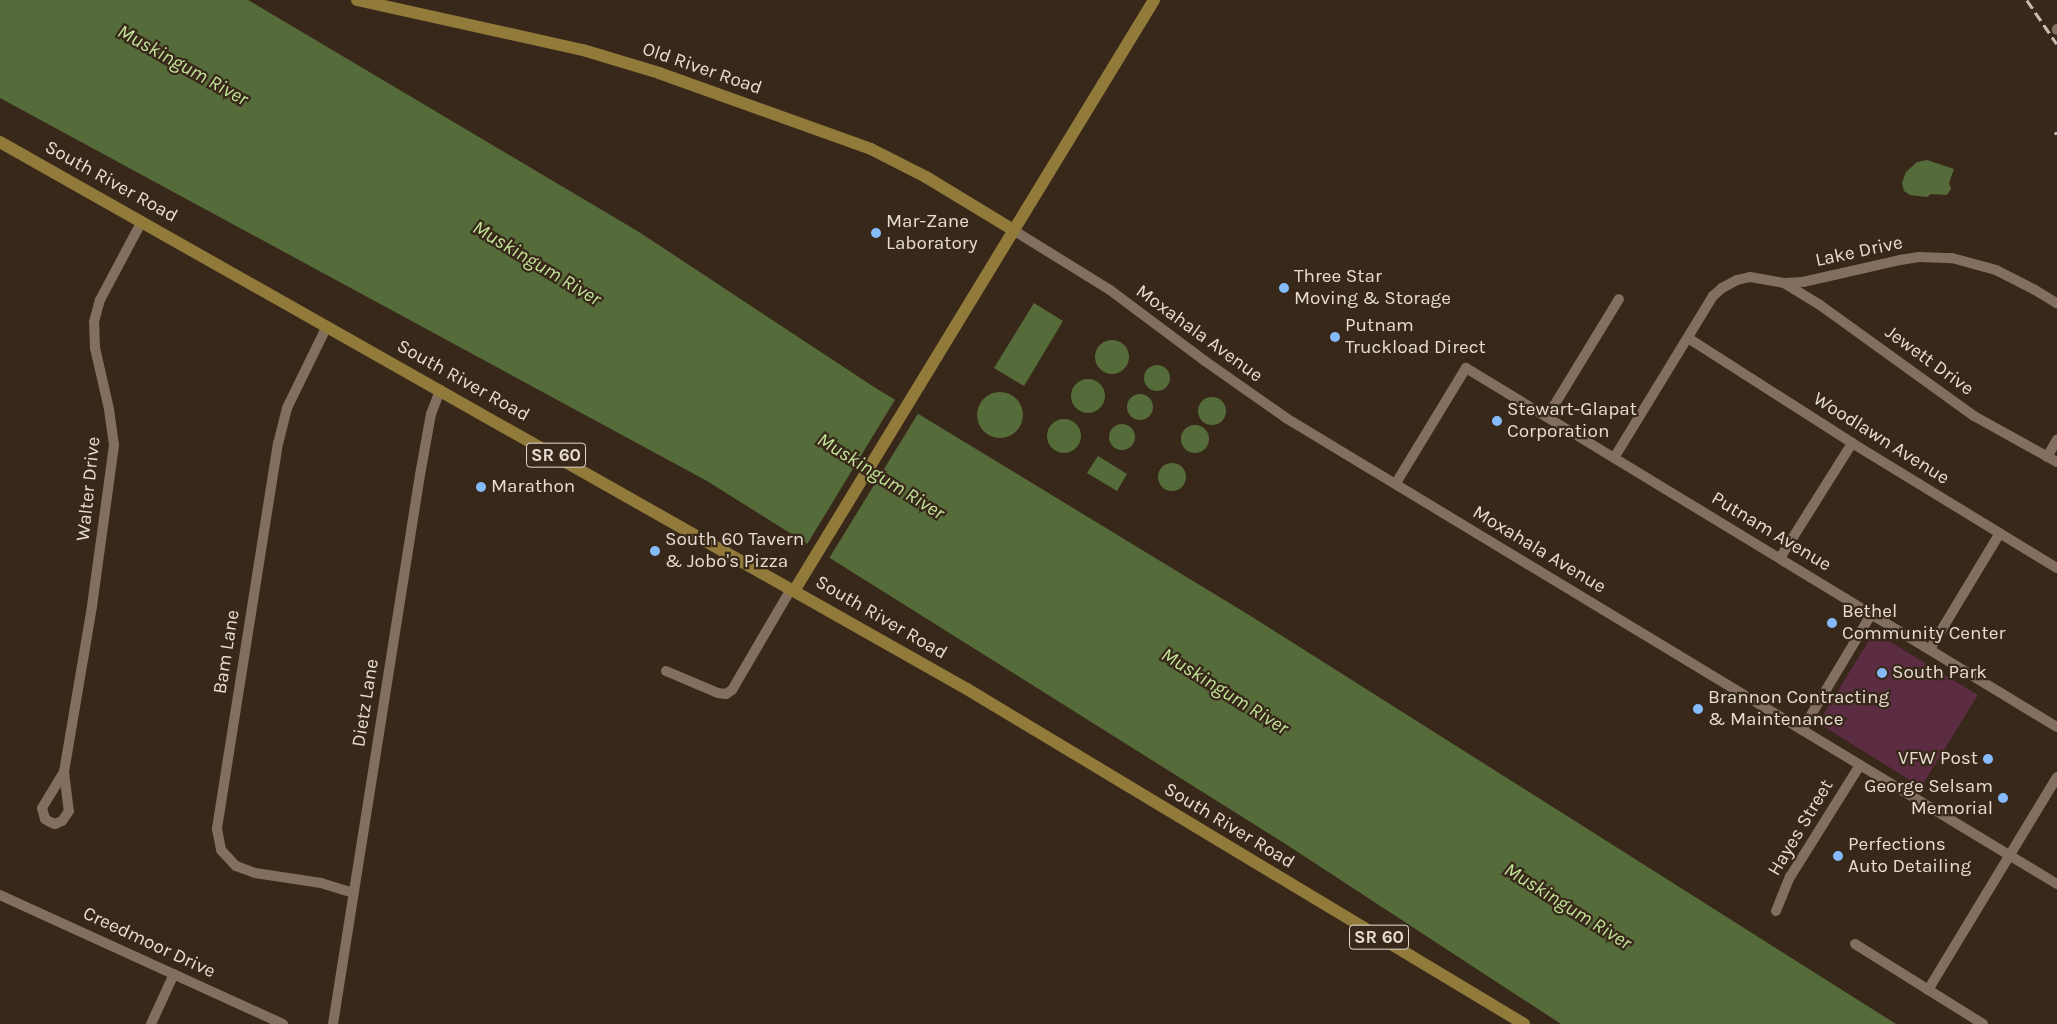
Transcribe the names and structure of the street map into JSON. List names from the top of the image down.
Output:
{
  "streets": {
    "main road": ["Old River Road", "South River Road", "SR 60"],
    "street": [
      "Lake Drive",
      "Moxahala Avenue",
      "Jewett Drive",
      "Woodlawn Avenue",
      "Walter Drive",
      "Putnam Avenue",
      "Bam Lane",
      "Dietz Lane",
      "Hayes Street",
      "Creedmoor Drive"
    ]
  },
  "crossings": [
    ["Old River Road", "Moxahala Avenue"],
    ["South River Road", "Walter Drive"],
    ["South River Road", "Bam Lane"],
    ["South River Road", "Dietz Lane"],
    ["Lake Drive", "Jewett Drive"],
    ["Lake Drive", "Woodlawn Avenue"],
    ["Lake Drive", "Putnam Avenue"],
    ["Moxahala Avenue", "Putnam Avenue"],
    ["Moxahala Avenue", "Hayes Street"],
    ["Bam Lane", "Dietz Lane"]
  ],
  "water": ["Muskingum River"],
  "places": [
    "Mar-Zane Laboratory",
    "Three Star Moving & Storage",
    "Putnam Truckload Direct",
    "Stewart-Glapat Corporation",
    "Marathon",
    "South 60 Tavern & Jobo's Pizza",
    "Bethel Community Center",
    "South Park",
    "Brannon Contracting & Maintenance",
    "VFW Post",
    "George Selsam Memorial",
    "Perfections Auto Detailing"
  ]
}
